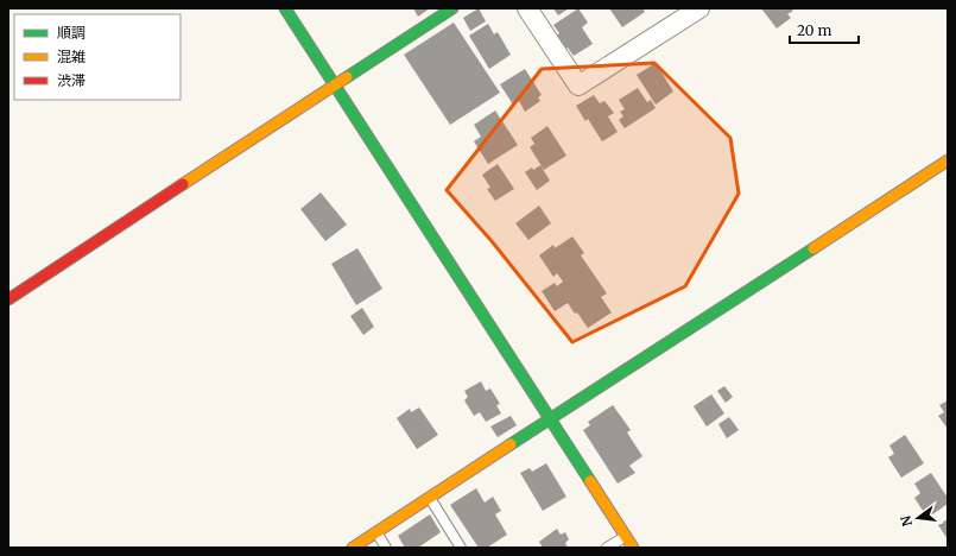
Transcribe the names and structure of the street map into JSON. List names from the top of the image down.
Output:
{
  "legend": ["順調", "混雑", "渋滞"],
  "scale_bar": "20 m",
  "north": "left"
}
